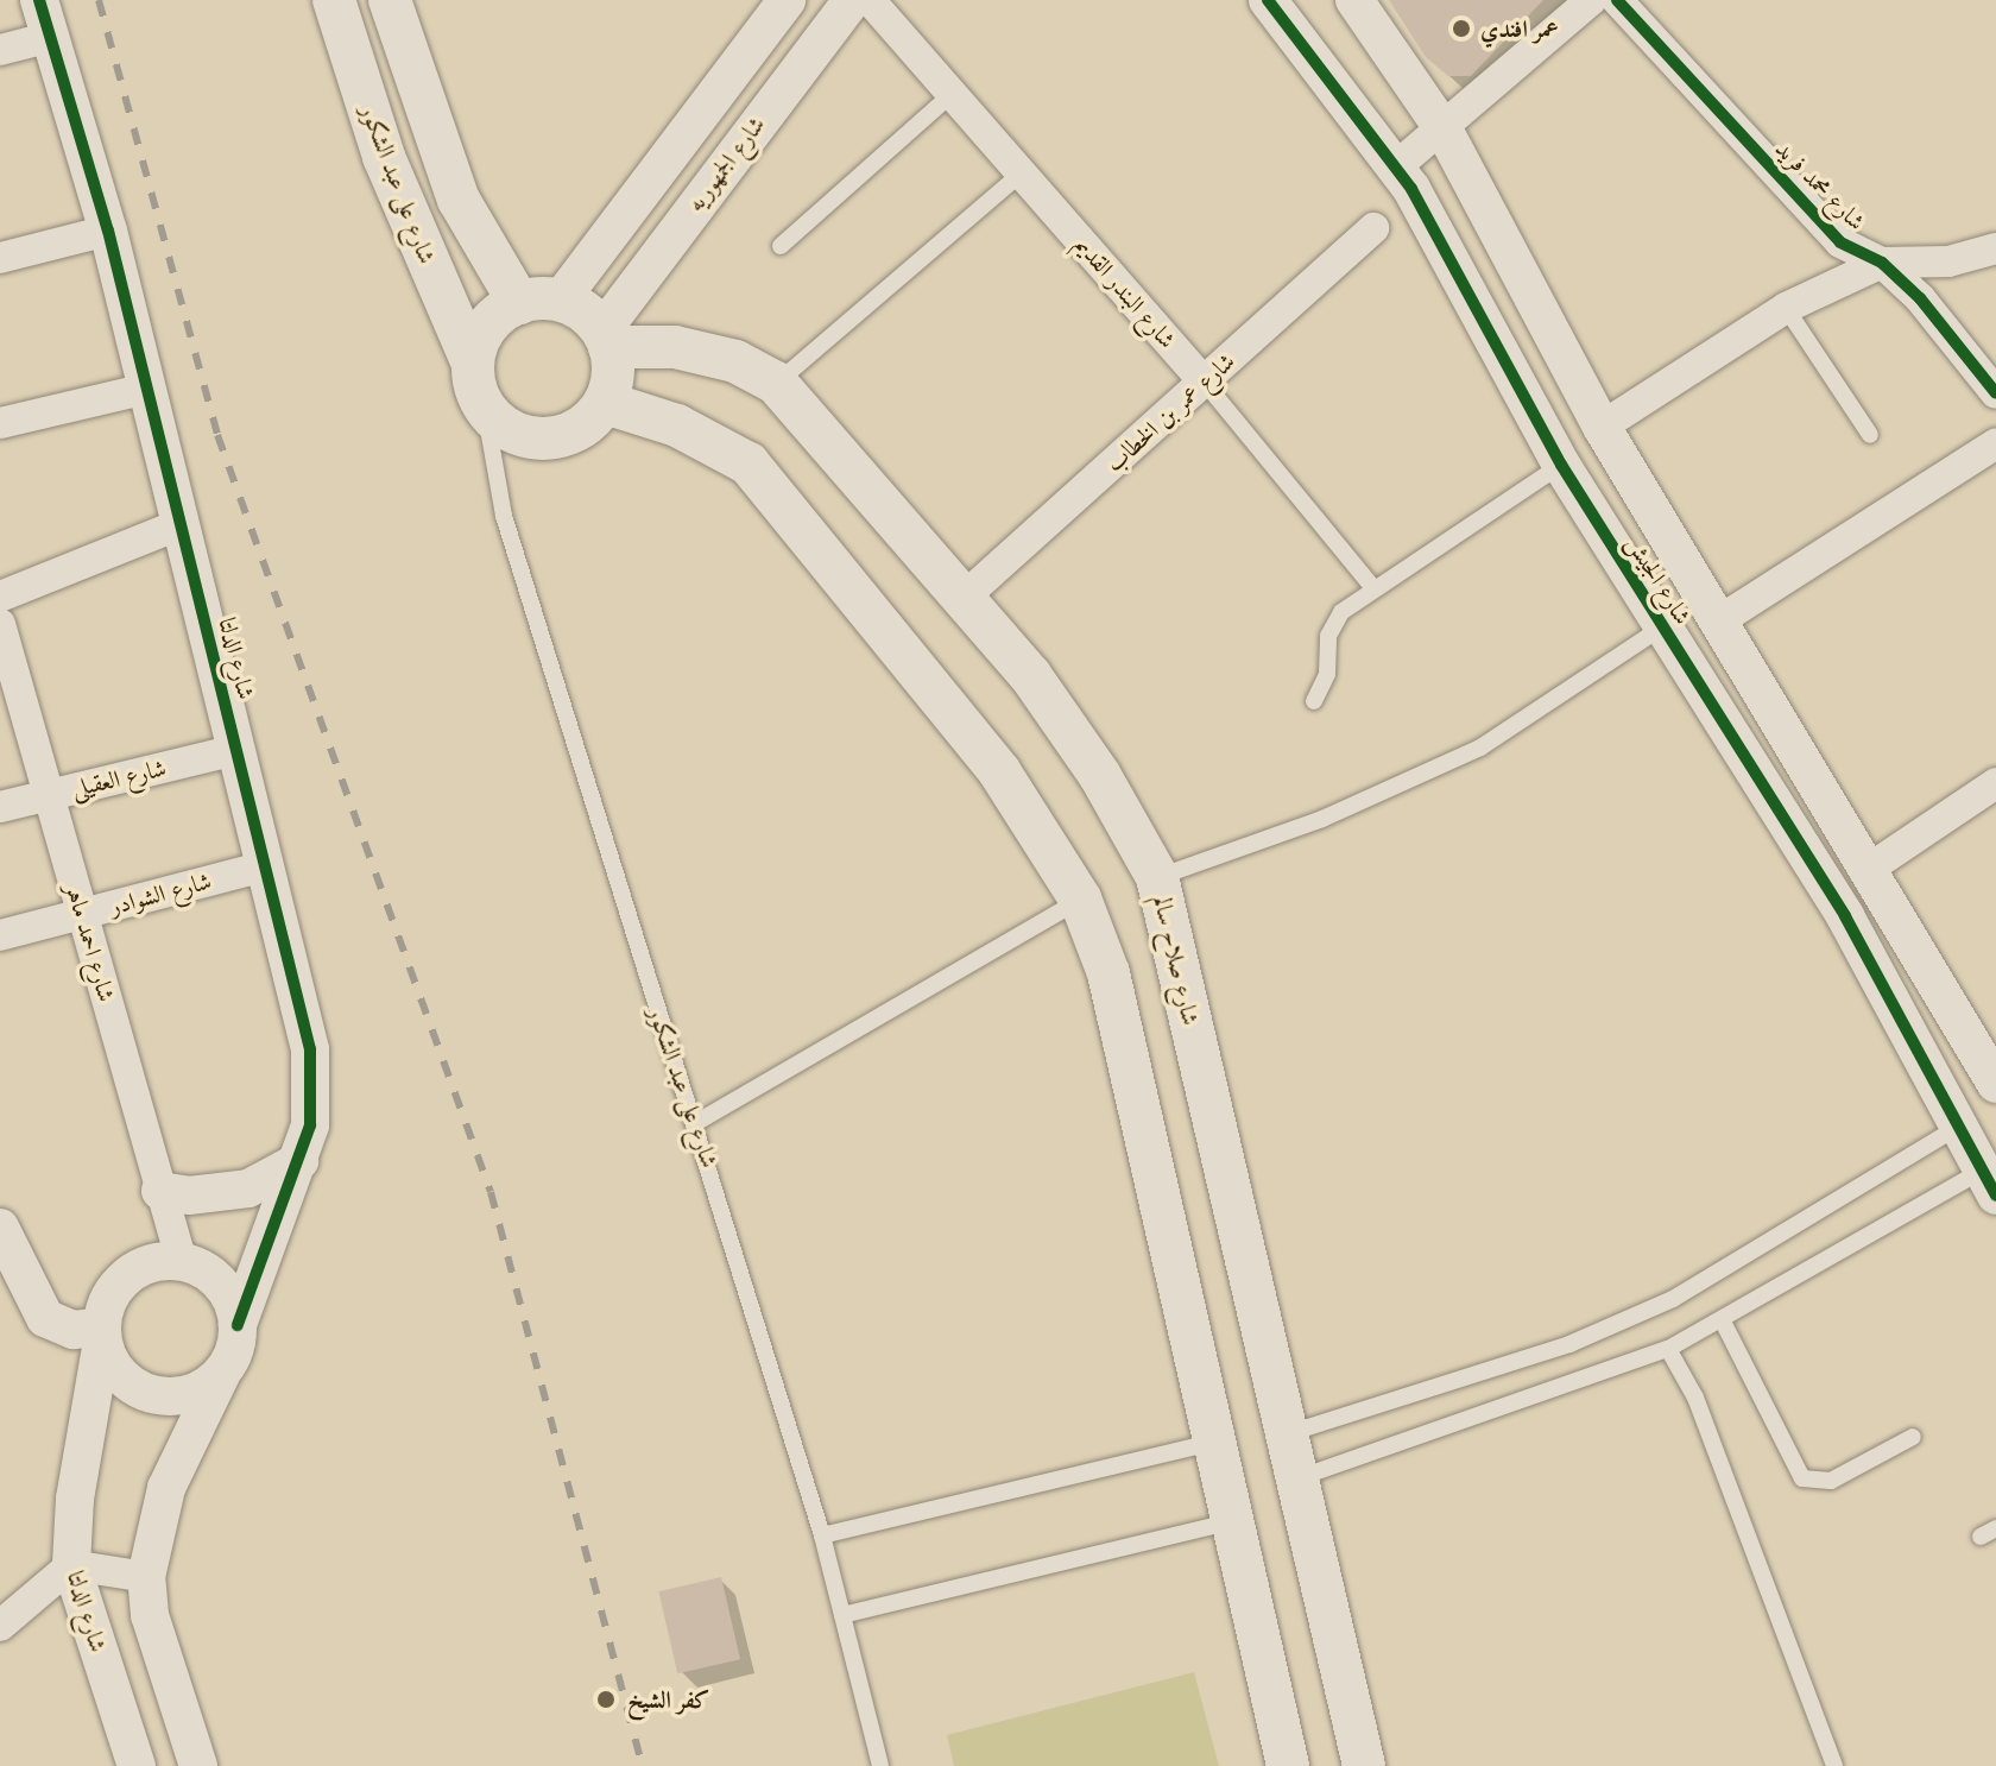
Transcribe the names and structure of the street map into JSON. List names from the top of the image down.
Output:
{
  "streets": {
    "main road": ["شارع على عبد الشكور", "شارع صلاح سالم"],
    "street": [
      "شارع الجمهوريه",
      "شارع محمد فريد",
      "شارع البندر القديم",
      "شارع عمر بن الخطاب",
      "شارع الجيش",
      "شارع الدلتا",
      "شارع العقيلى",
      "شارع الشوادر",
      "شارع احمد ماهر"
    ]
  },
  "crossings": [
    ["شارع الجمهوريه", "شارع على عبد الشكور"],
    ["شارع الجمهوريه", "شارع صلاح سالم"],
    ["شارع على عبد الشكور", "شارع صلاح سالم"],
    ["شارع البندر القديم", "شارع عمر بن الخطاب"],
    ["شارع عمر بن الخطاب", "شارع صلاح سالم"],
    ["شارع الدلتا", "شارع العقيلى"],
    ["شارع الدلتا", "شارع الشوادر"],
    ["شارع الدلتا", "شارع احمد ماهر"],
    ["شارع العقيلى", "شارع احمد ماهر"],
    ["شارع الشوادر", "شارع احمد ماهر"]
  ],
  "places": ["عمر افندي", "كفر الشيخ"]
}
